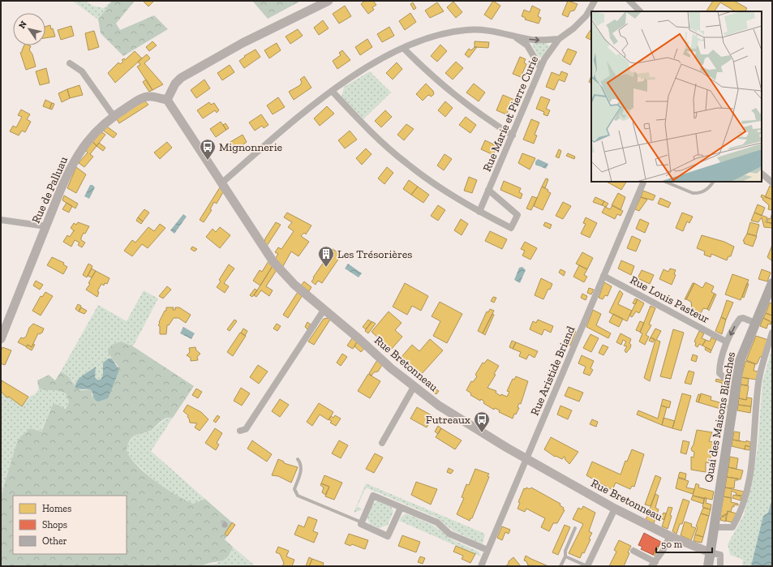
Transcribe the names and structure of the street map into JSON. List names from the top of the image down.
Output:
{
  "streets": {
    "main road": ["Quai des Maisons Blanches"],
    "street": [
      "Rue Marie et Pierre Curie",
      "Rue de Palluau",
      "Rue Louis Pasteur",
      "Rue Bretonneau",
      "Rue Aristide Briand"
    ]
  },
  "crossings": [
    ["Rue de Palluau", "Rue Bretonneau"],
    ["Rue Louis Pasteur", "Rue Aristide Briand"],
    ["Rue Bretonneau", "Rue Aristide Briand"],
    ["Rue Bretonneau", "Quai des Maisons Blanches"]
  ],
  "places": {
    "bus stop": ["Mignonnerie", "Futreaux"],
    "building": ["Les Trésorières"]
  },
  "legend": ["Homes", "Shops", "Other"],
  "scale_bar": "50 m",
  "north": "top left"
}
